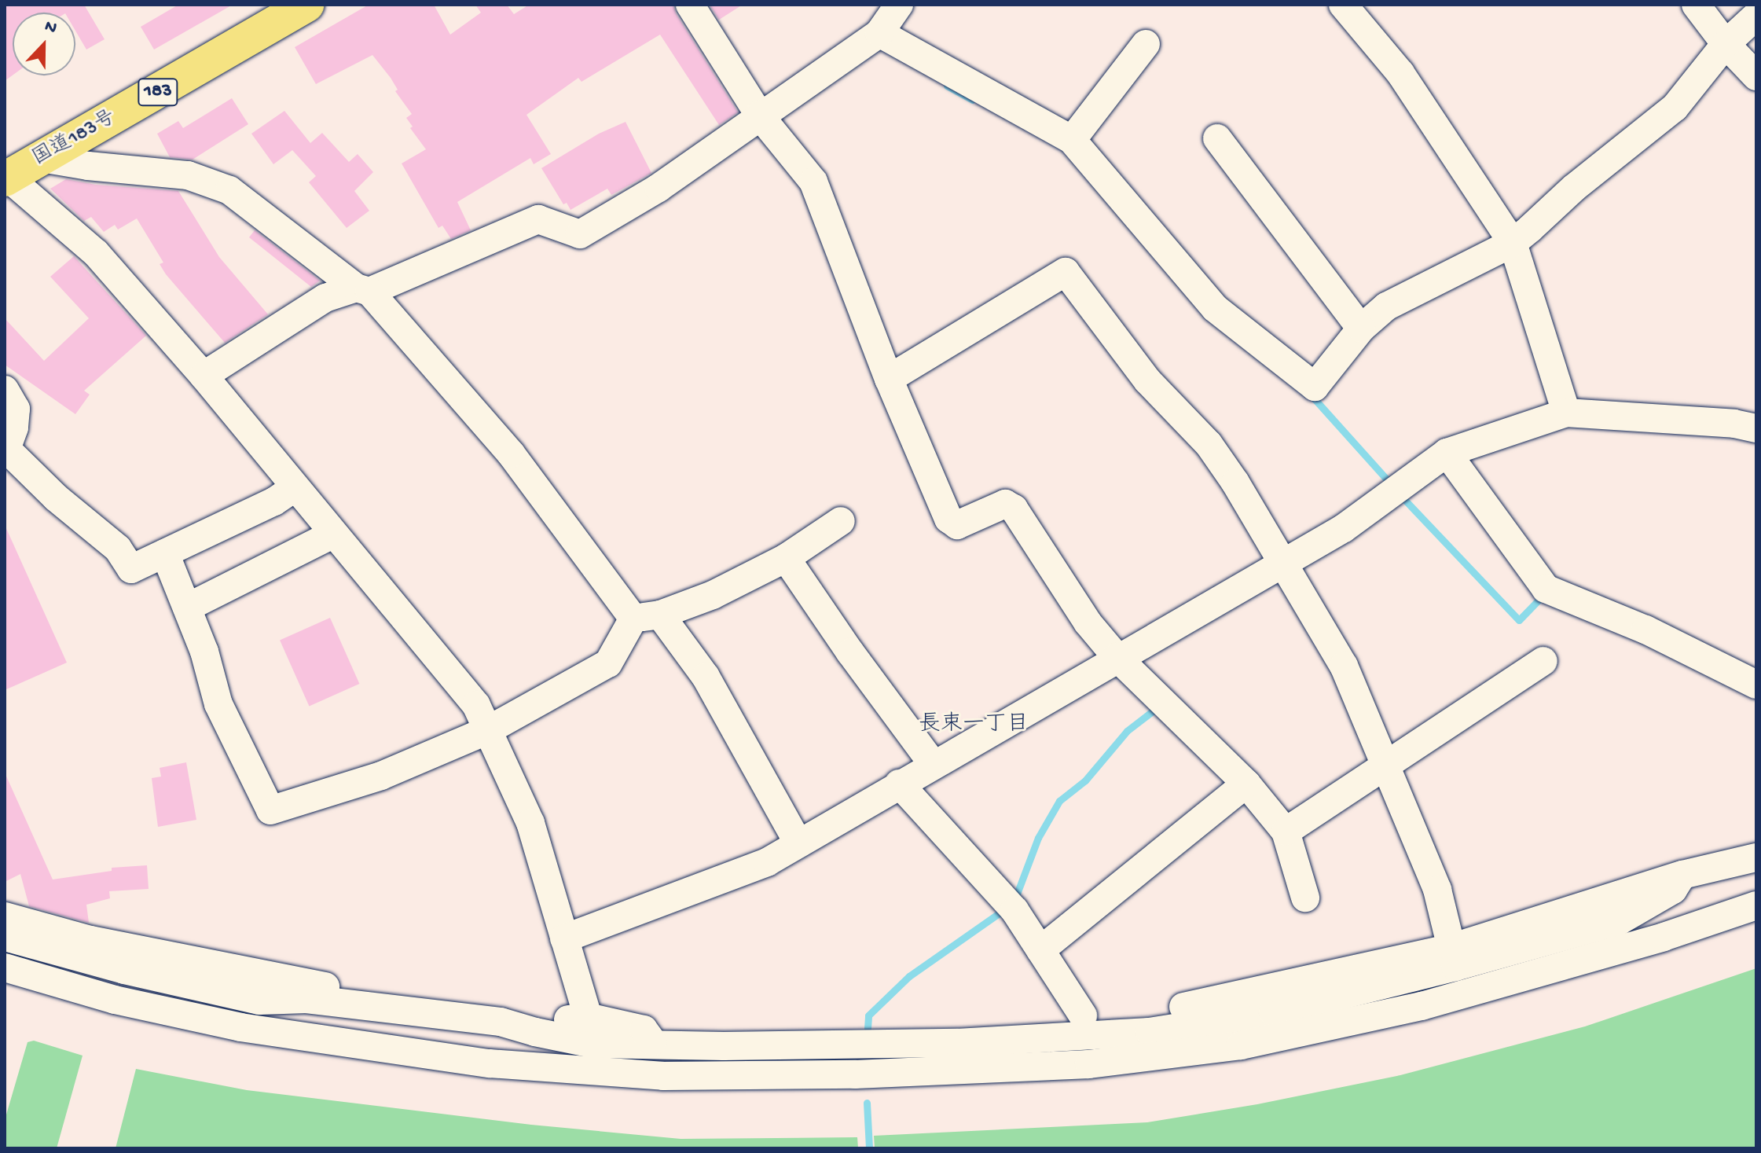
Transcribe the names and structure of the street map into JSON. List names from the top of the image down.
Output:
{
  "streets": {
    "highway": ["183", "国道183号"]
  },
  "districts": ["長束一丁目"],
  "north": "top"
}
